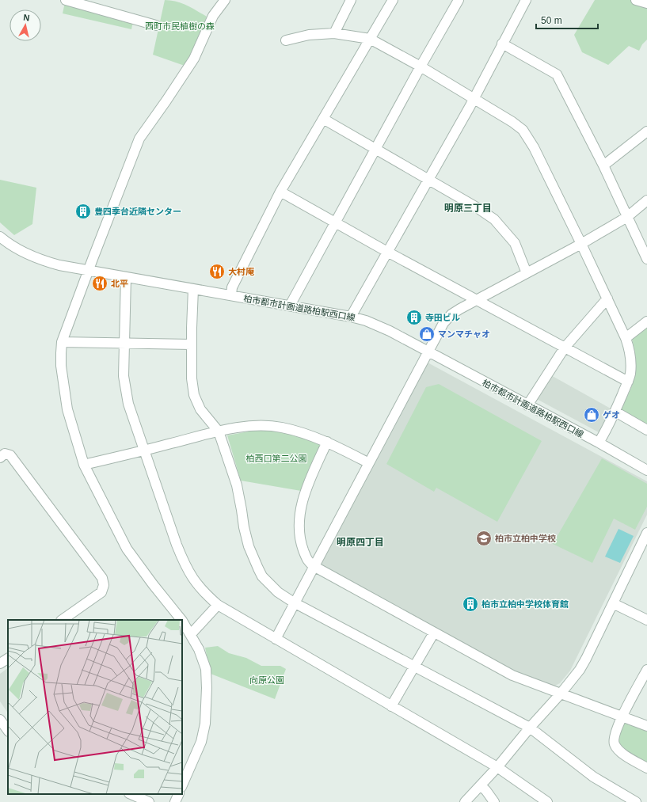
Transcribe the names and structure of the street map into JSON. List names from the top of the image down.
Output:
{
  "streets": {
    "street": ["柏市都市計画道路柏駅西口線"]
  },
  "districts": ["明原三丁目", "明原四丁目"],
  "parks": ["西町市民植樹の森", "柏西口第二公園", "向原公園"],
  "places": {
    "building": ["豊四季台近隣センター", "寺田ビル", "柏市立柏中学校体育館"],
    "restaurant": ["大村庵", "北平"],
    "shop": ["マンマチャオ", "ゲオ"],
    "school or university": ["柏市立柏中学校"]
  },
  "scale_bar": "50 m",
  "north": "top"
}
